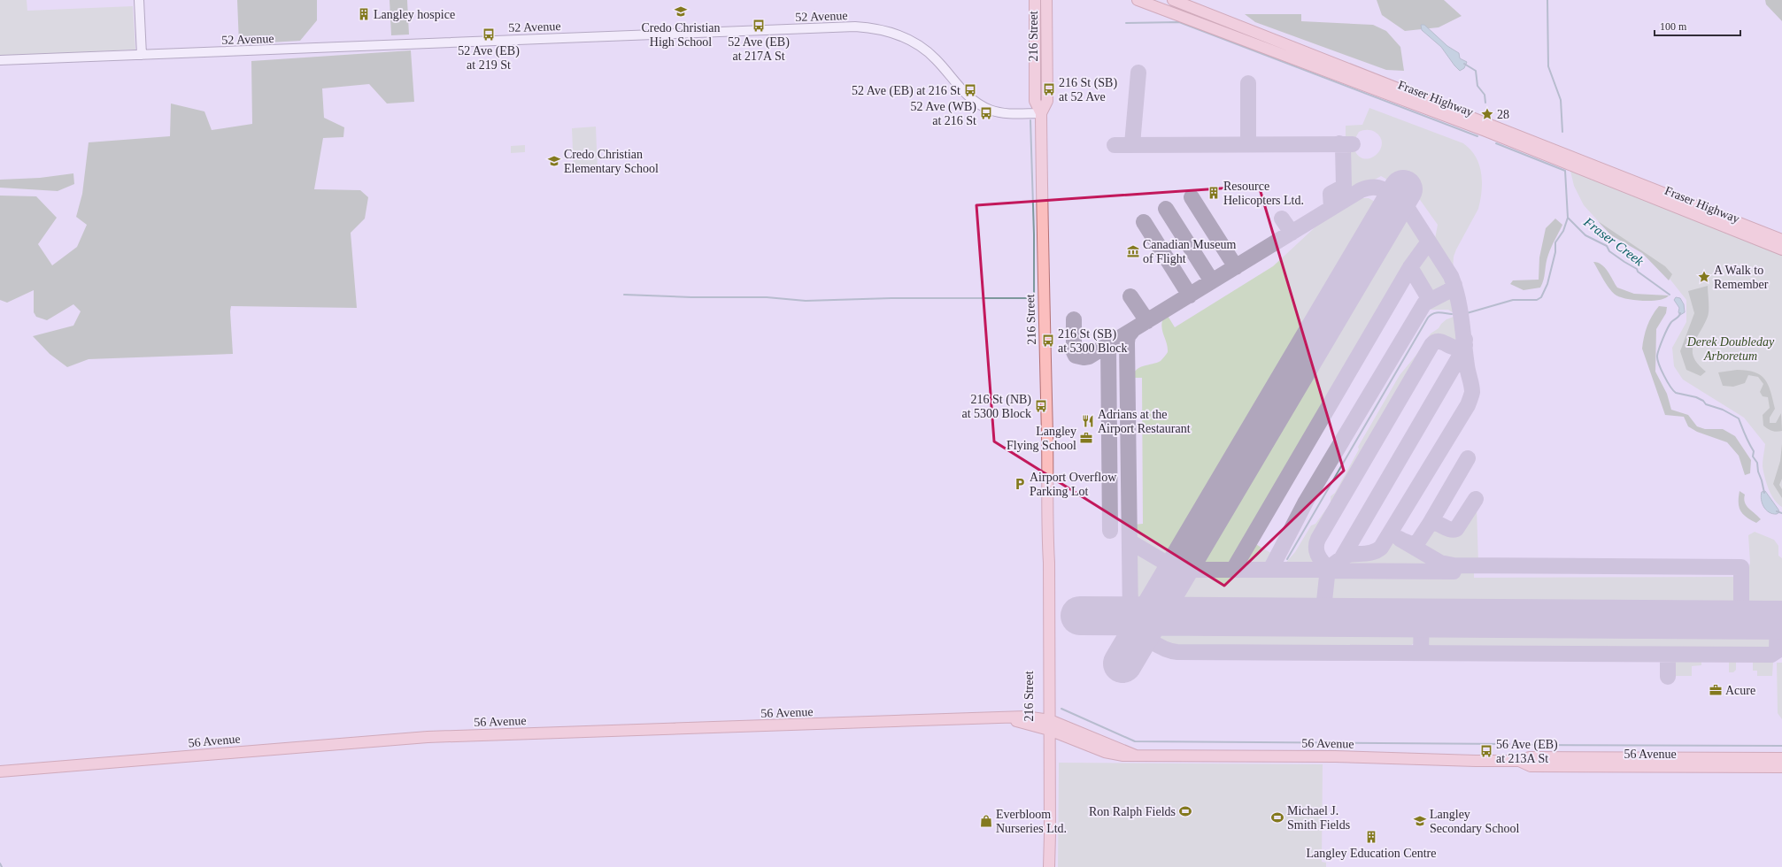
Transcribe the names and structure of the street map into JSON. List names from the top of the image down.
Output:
{
  "streets": {
    "main road": ["216 Street", "Fraser Highway", "56 Avenue"],
    "street": ["52 Avenue"]
  },
  "crossings": [
    ["52 Avenue", "216 Street"],
    ["216 Street", "56 Avenue"]
  ],
  "water": ["Fraser Creek"],
  "parks": ["Derek Doubleday Arboretum"],
  "places": {
    "school or university": ["Credo Christian High School", "Credo Christian Elementary School", "Langley Secondary School"],
    "building": ["Langley hospice", "Resource Helicopters Ltd.", "Langley Education Centre"],
    "bus stop": [
      "52 Ave (EB) at 217A St",
      "52 Ave (EB) at 219 St",
      "216 St (SB) at 52 Ave",
      "52 Ave (EB) at 216 St",
      "52 Ave (WB) at 216 St",
      "216 St (SB) at 5300 Block",
      "216 St (NB) at 5300 Block",
      "56 Ave (EB) at 213A St"
    ],
    "place": ["28", "A Walk to Remember"],
    "museum": ["Canadian Museum of Flight"],
    "restaurant": ["Adrians at the Airport Restaurant"],
    "office": ["Langley Flying School", "Acure"],
    "parking": ["Airport Overflow Parking Lot"],
    "sports": ["Ron Ralph Fields", "Michael J. Smith Fields"],
    "shop": ["Everbloom Nurseries Ltd."]
  },
  "scale_bar": "100 m"
}
